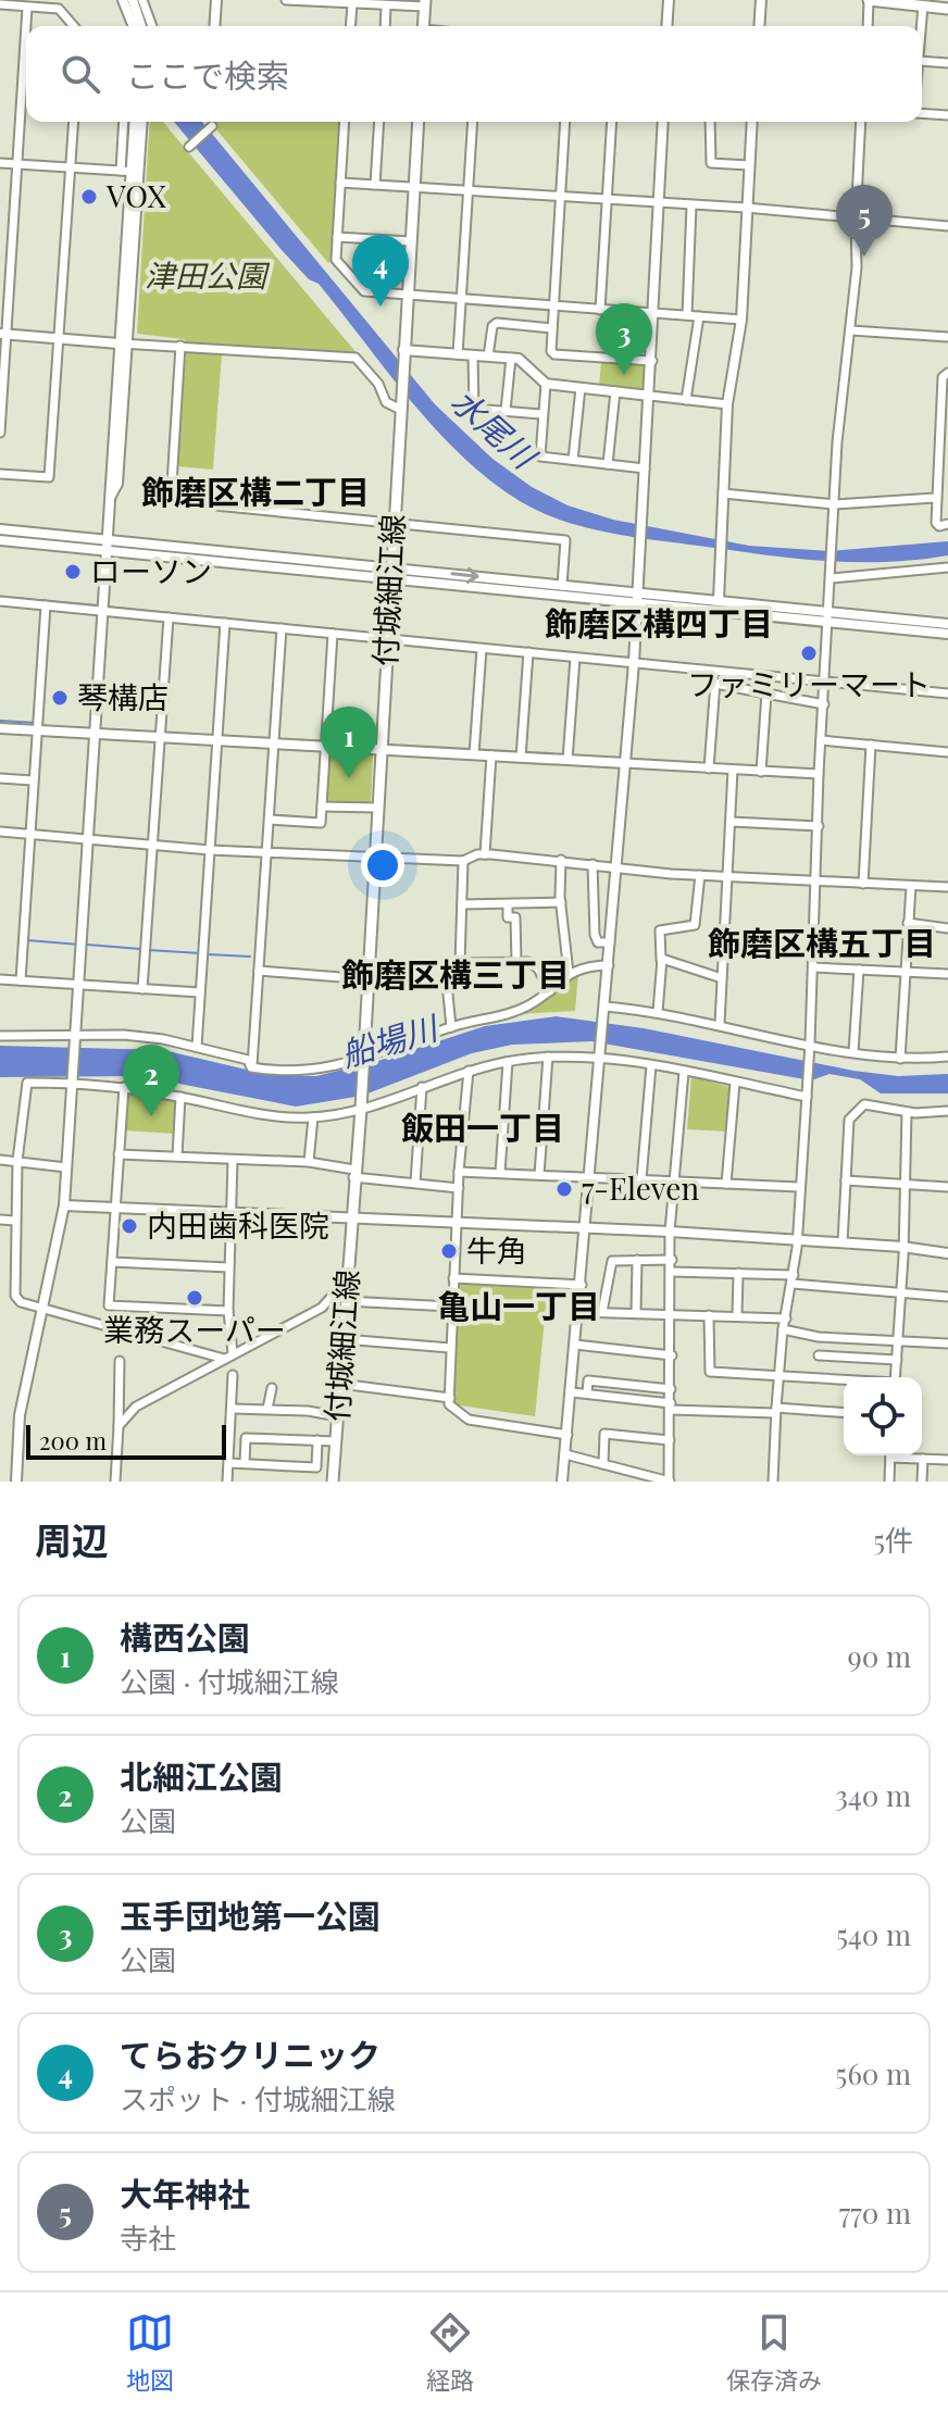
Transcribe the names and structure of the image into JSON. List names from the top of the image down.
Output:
{
  "streets": {
    "main road": ["付城細江線"]
  },
  "districts": [
    "飾磨区構二丁目",
    "飾磨区構四丁目",
    "飾磨区構五丁目",
    "飾磨区構三丁目",
    "飯田一丁目",
    "亀山一丁目"
  ],
  "water": ["水尾川", "船場川"],
  "parks": ["津田公園"],
  "places": [
    "VOX",
    "ローソン",
    "ファミリーマート",
    "琴構店",
    "7-Eleven",
    "内田歯科医院",
    "牛角",
    "業務スーパー"
  ],
  "scale_bar": "200 m",
  "page": {
    "search": "ここで検索",
    "pins": [
      "5",
      "4",
      "3",
      "1",
      "2"
    ],
    "scale": "200 m",
    "heading": ["周辺", "5件"],
    "list": [
      {
        "mark": "1",
        "name": "構西公園",
        "note": "公園 · 付城細江線",
        "value": "90 m"
      },
      {
        "mark": "2",
        "name": "北細江公園",
        "note": "公園",
        "value": "340 m"
      },
      {
        "mark": "3",
        "name": "玉手団地第一公園",
        "note": "公園",
        "value": "540 m"
      },
      {
        "mark": "4",
        "name": "てらおクリニック",
        "note": "スポット · 付城細江線",
        "value": "560 m"
      },
      {
        "mark": "5",
        "name": "大年神社",
        "note": "寺社",
        "value": "770 m"
      }
    ],
    "nav": ["地図", "経路", "保存済み"]
  }
}
